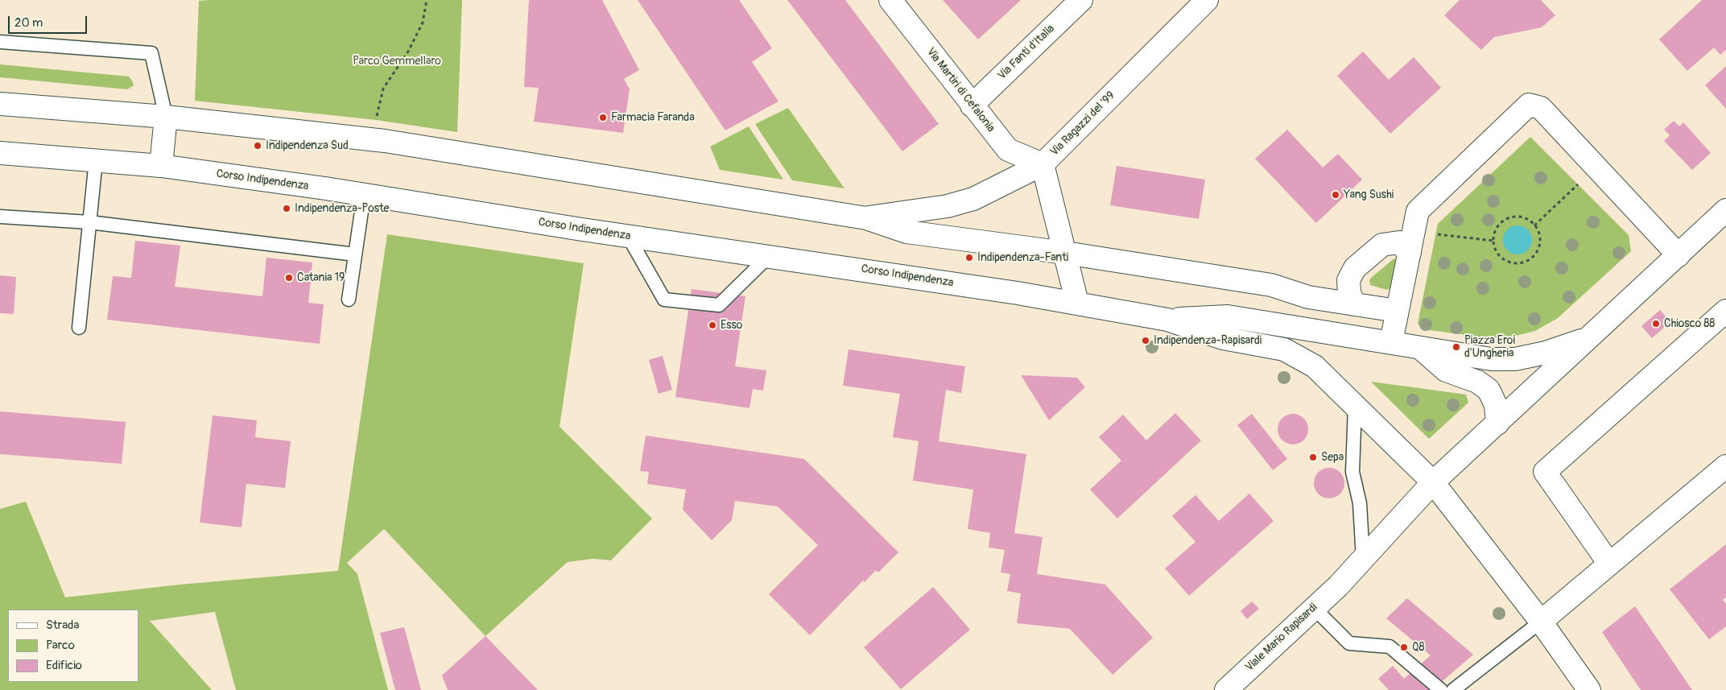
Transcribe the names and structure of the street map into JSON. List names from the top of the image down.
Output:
{
  "streets": {
    "street": [
      "Via Fanti d'Italia",
      "Via Martiri di Cefalonia",
      "Via Ragazzi del '99",
      "Corso Indipendenza",
      "Viale Mario Rapisardi"
    ]
  },
  "crossings": [
    ["Via Fanti d'Italia", "Via Martiri di Cefalonia"],
    ["Via Martiri di Cefalonia", "Via Ragazzi del '99"],
    ["Via Ragazzi del '99", "Corso Indipendenza"]
  ],
  "parks": ["Parco Gemmellaro"],
  "places": [
    "Farmacia Faranda",
    "Indipendenza Sud",
    "Yang Sushi",
    "Indipendenza-Poste",
    "Indipendenza-Fanti",
    "Catania 19",
    "Chiosco 88",
    "Esso",
    "Indipendenza-Rapisardi",
    "Piazza Eroi d'Ungheria",
    "Sepa",
    "Q8"
  ],
  "legend": ["Strada", "Parco", "Edificio"],
  "scale_bar": "20 m"
}
